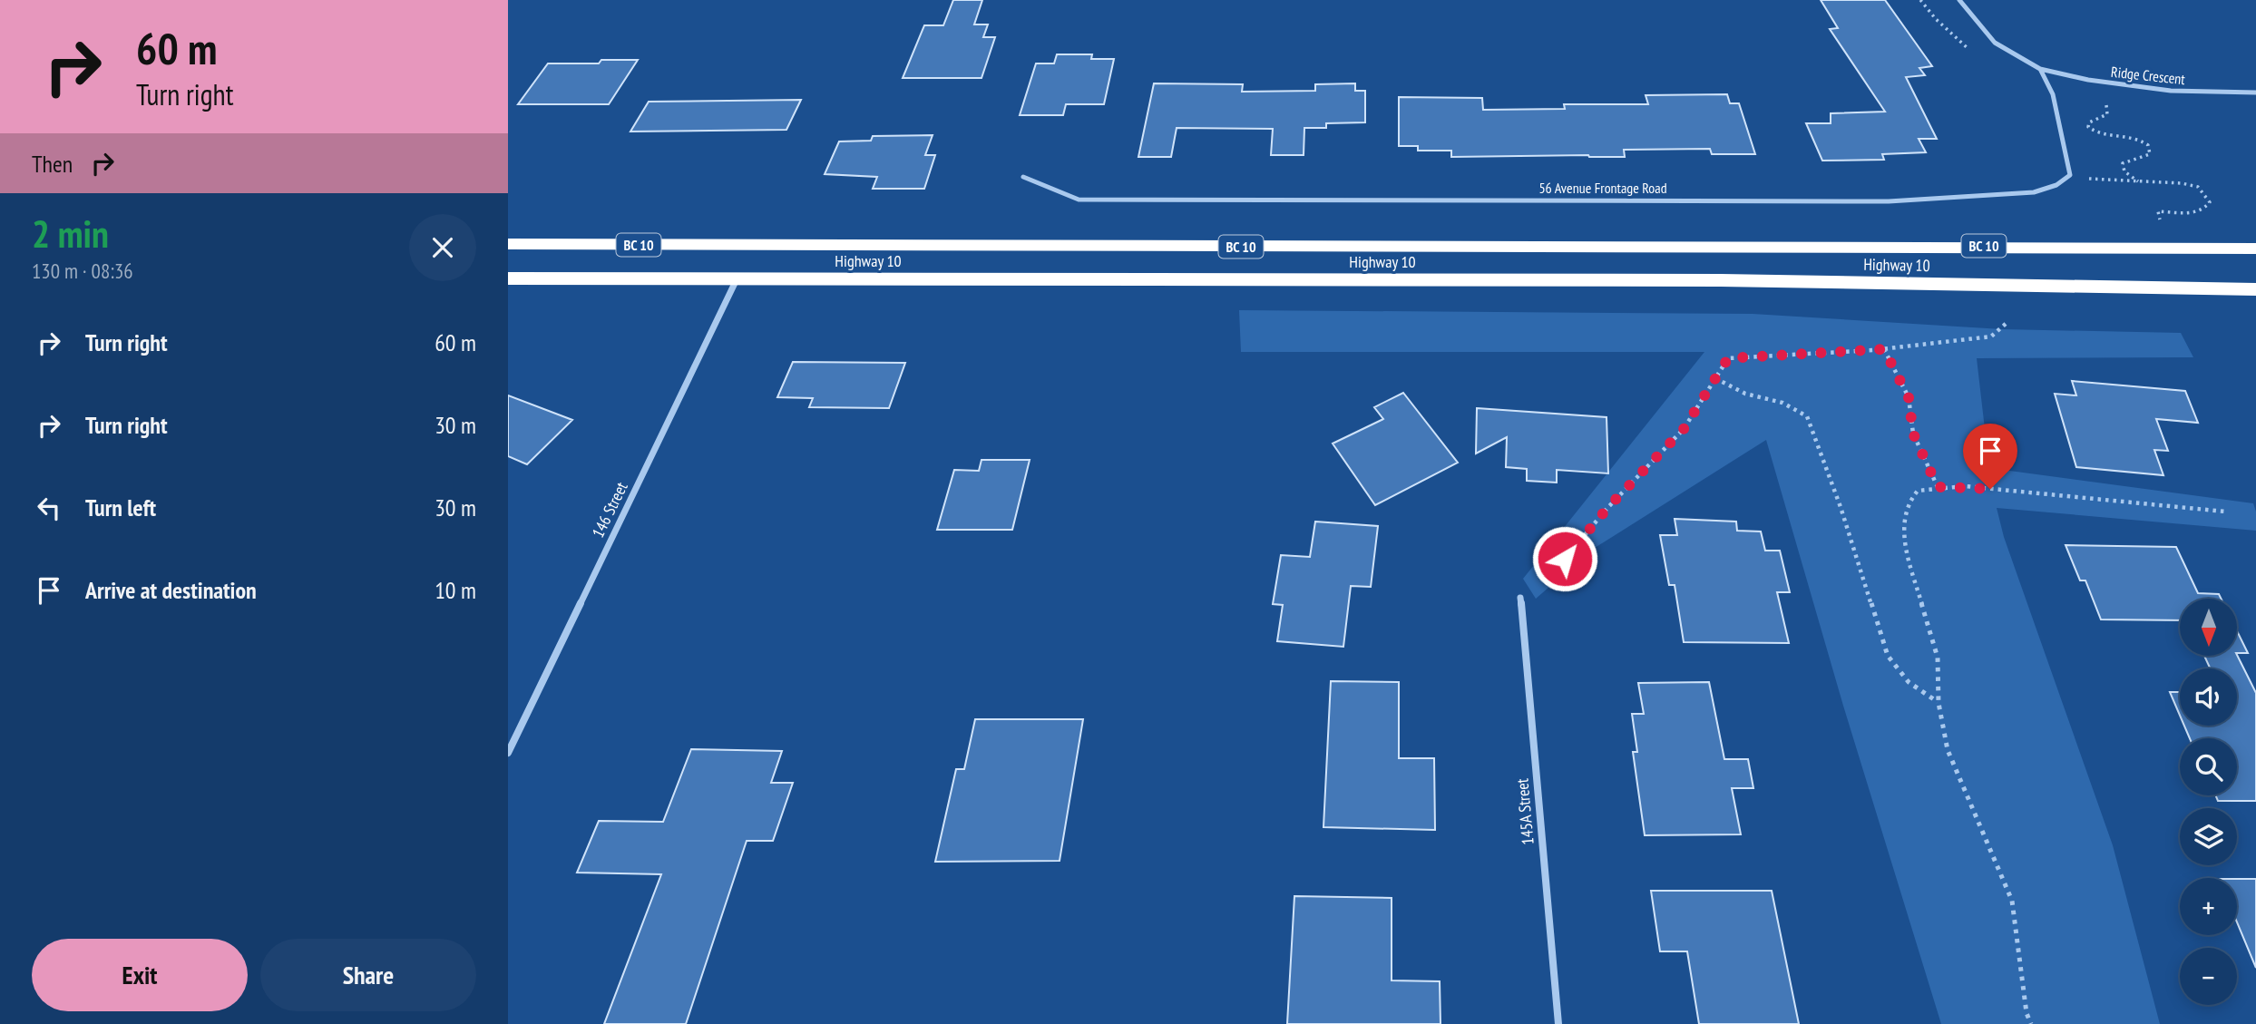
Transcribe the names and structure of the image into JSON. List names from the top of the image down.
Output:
{
  "streets": {
    "highway": ["BC 10", "Highway 10"],
    "street": [
      "Ridge Crescent",
      "56 Avenue Frontage Road",
      "146 Street",
      "145A Street"
    ]
  },
  "crossings": [
    ["Ridge Crescent", "56 Avenue Frontage Road"],
    ["Highway 10", "146 Street"]
  ],
  "north": "bottom",
  "page": {
    "turn": ["60 m", "Turn right"],
    "then": "Then",
    "heading": ["2 min", "130 m · 08:36"],
    "list": [
      {
        "name": "Turn right",
        "value": "60 m"
      },
      {
        "name": "Turn right",
        "value": "30 m"
      },
      {
        "name": "Turn left",
        "value": "30 m"
      },
      {
        "name": "Arrive at destination",
        "value": "10 m"
      }
    ],
    "map_buttons": ["+", "−"],
    "buttons": ["Exit", "Share"]
  }
}
